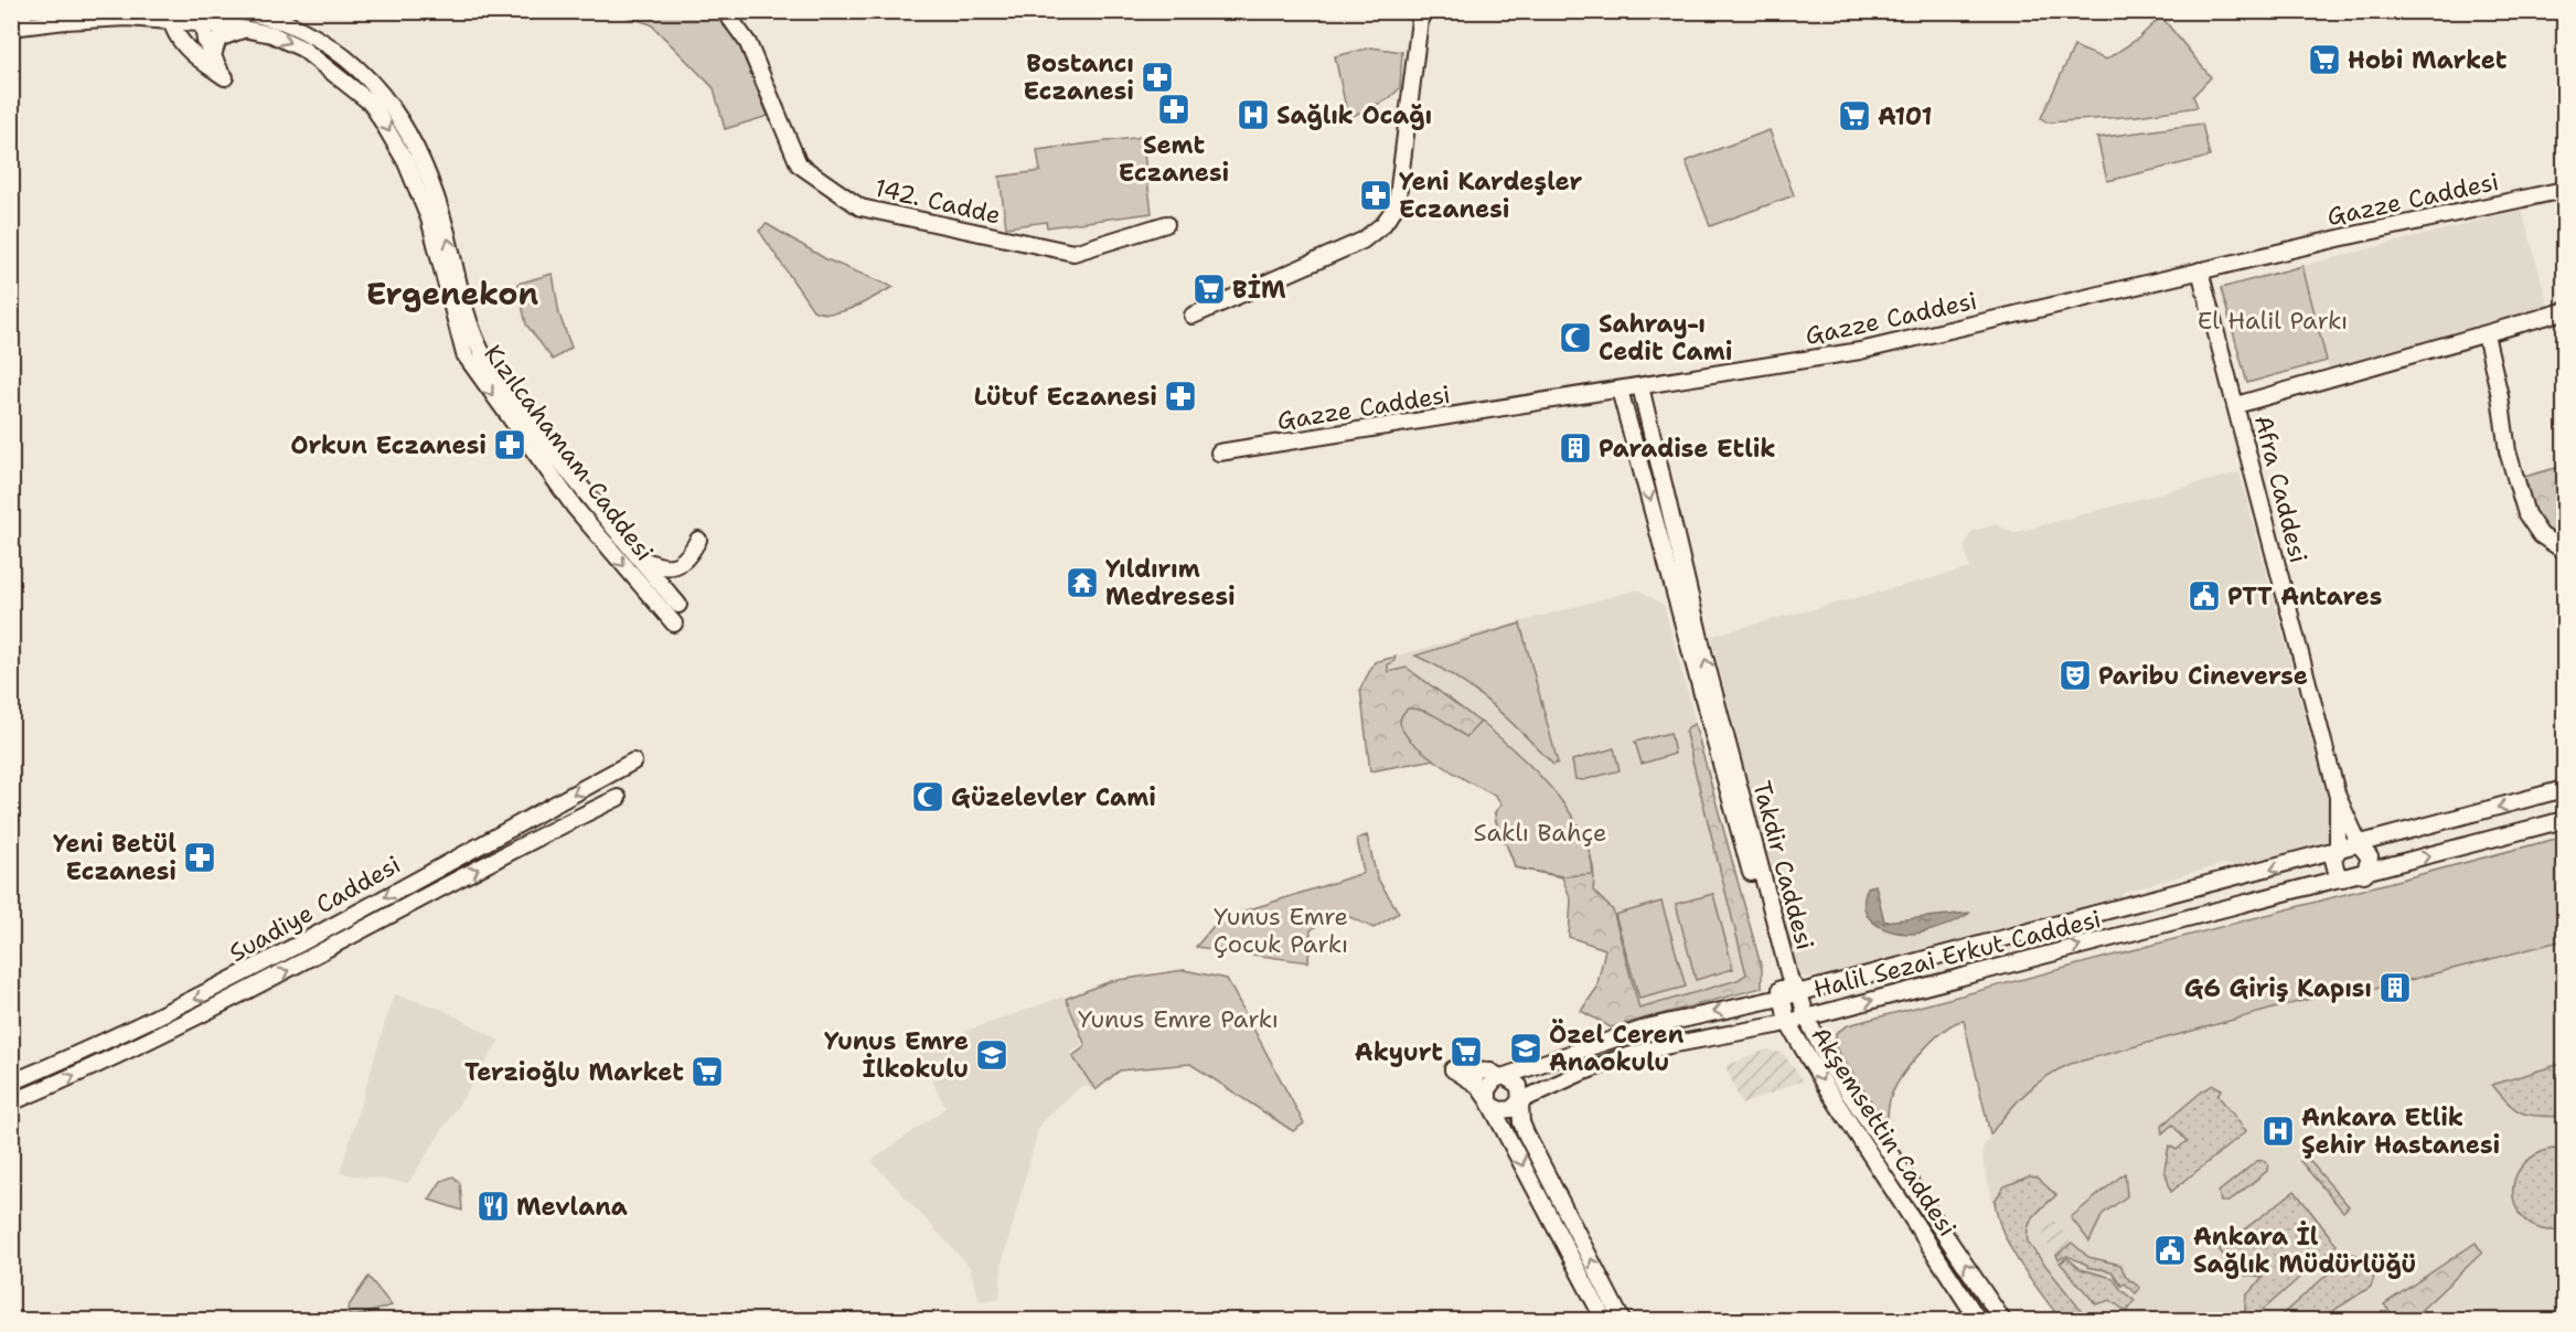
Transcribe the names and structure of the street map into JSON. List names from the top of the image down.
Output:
{
  "streets": {
    "main road": [
      "Gazze Caddesi",
      "142. Cadde",
      "Kızılcahamam Caddesi",
      "Afra Caddesi",
      "Takdir Caddesi",
      "Suadiye Caddesi",
      "Halil Sezai Erkut Caddesi",
      "Akşemsettin Caddesi"
    ]
  },
  "crossings": [
    ["Gazze Caddesi", "Afra Caddesi"],
    ["Gazze Caddesi", "Takdir Caddesi"],
    ["Afra Caddesi", "Halil Sezai Erkut Caddesi"],
    ["Takdir Caddesi", "Halil Sezai Erkut Caddesi"],
    ["Halil Sezai Erkut Caddesi", "Akşemsettin Caddesi"]
  ],
  "districts": ["Ergenekon"],
  "parks": [
    "El Halil Parkı",
    "Saklı Bahçe",
    "Yunus Emre Çocuk Parkı",
    "Yunus Emre Parkı"
  ],
  "places": {
    "supermarket": [
      "Hobi Market",
      "A101",
      "BİM",
      "Akyurt",
      "Terzioğlu Market"
    ],
    "pharmacy": [
      "Bostancı Eczanesi",
      "Semt Eczanesi",
      "Yeni Kardeşler Eczanesi",
      "Lütuf Eczanesi",
      "Orkun Eczanesi",
      "Yeni Betül Eczanesi"
    ],
    "hospital": ["Sağlık Ocağı", "Ankara Etlik Şehir Hastanesi"],
    "mosque": ["Sahray-ı Cedit Cami", "Güzelevler Cami"],
    "building": ["Paradise Etlik", "G6 Giriş Kapısı"],
    "temple": ["Yıldırım Medresesi"],
    "public building": ["PTT Antares", "Ankara İl Sağlık Müdürlüğü"],
    "theatre": ["Paribu Cineverse"],
    "school or university": ["Özel Ceren Anaokulu", "Yunus Emre İlkokulu"],
    "restaurant": ["Mevlana"]
  }
}
